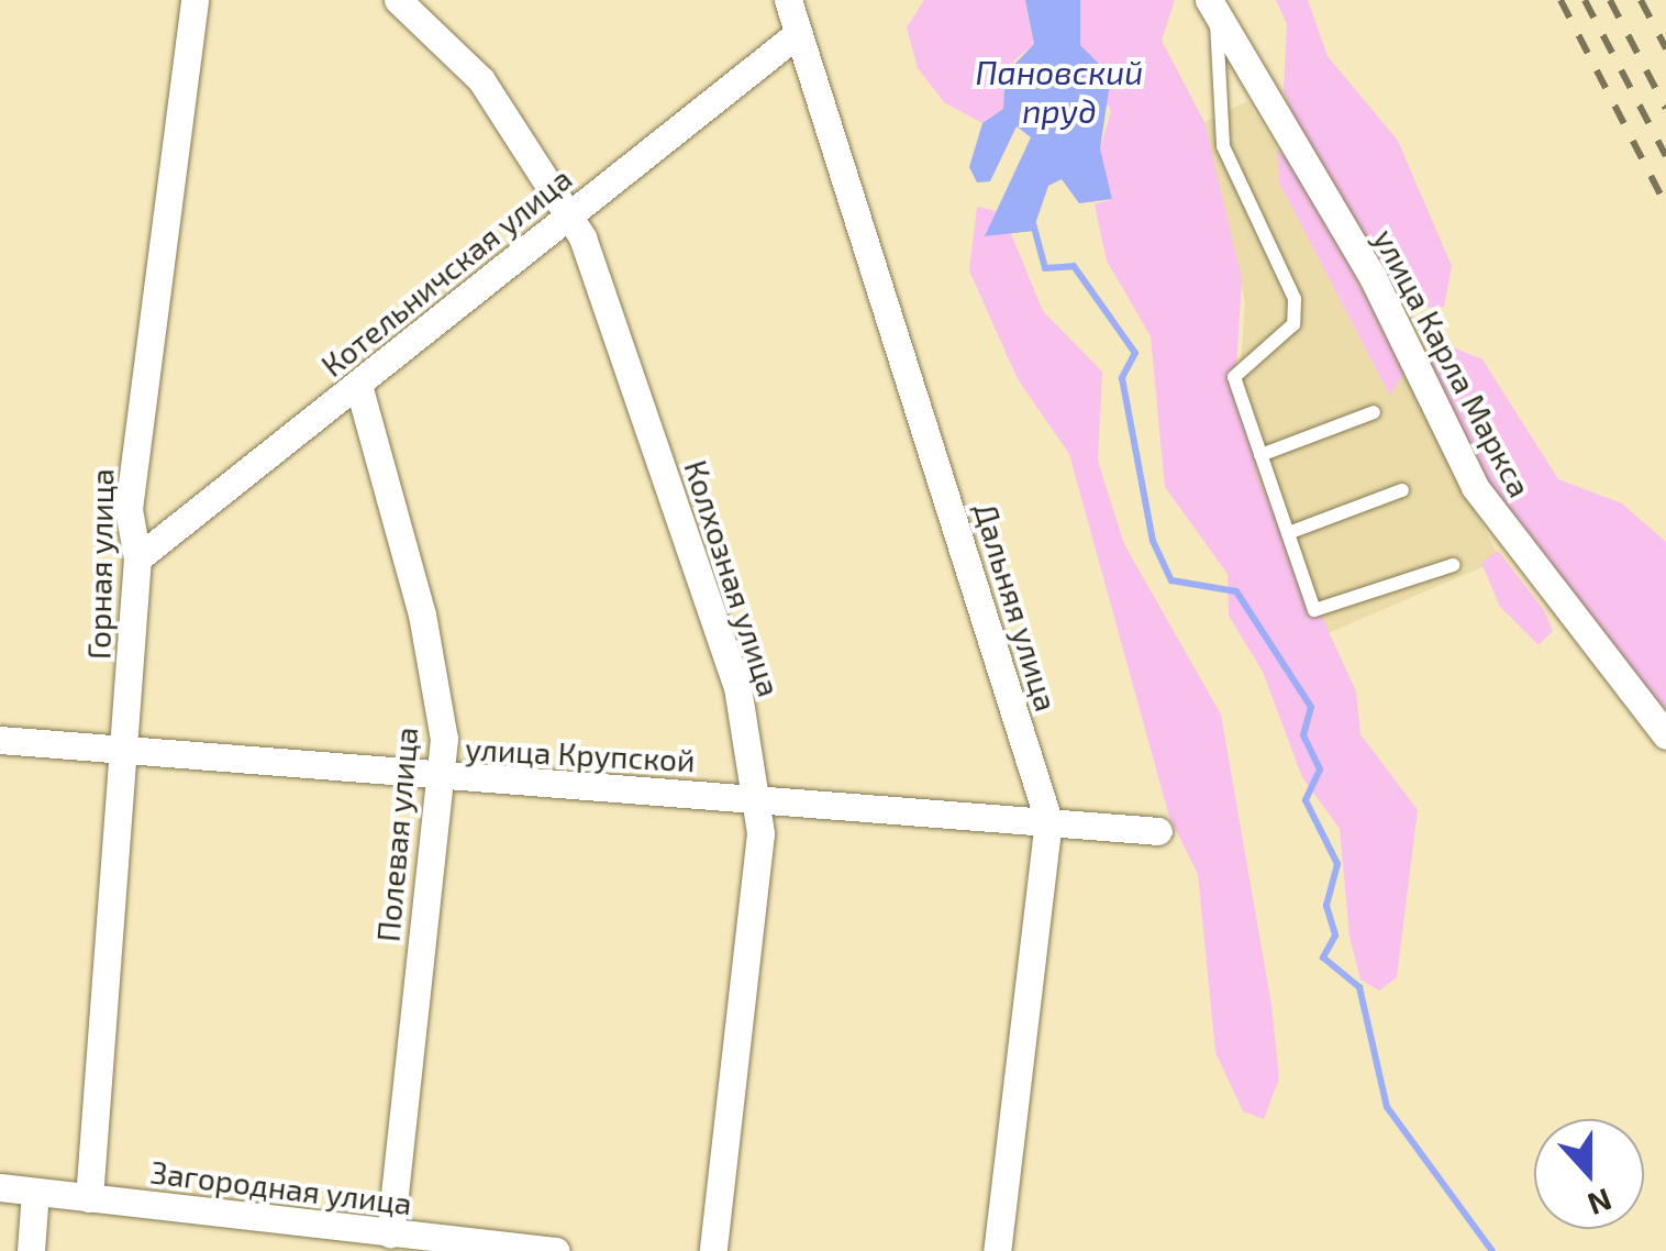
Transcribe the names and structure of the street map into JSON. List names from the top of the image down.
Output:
{
  "streets": {
    "street": [
      "Котельничская улица",
      "улица Карла Маркса",
      "Горная улица",
      "Колхозная улица",
      "Дальняя улица",
      "улица Крупской",
      "Полевая улица",
      "Загородная улица"
    ]
  },
  "crossings": [
    ["Котельничская улица", "Горная улица"],
    ["Котельничская улица", "Колхозная улица"],
    ["Котельничская улица", "Дальняя улица"],
    ["Котельничская улица", "Полевая улица"],
    ["Горная улица", "улица Крупской"],
    ["Горная улица", "Загородная улица"],
    ["Колхозная улица", "улица Крупской"],
    ["Дальняя улица", "улица Крупской"],
    ["улица Крупской", "Полевая улица"],
    ["Полевая улица", "Загородная улица"]
  ],
  "water": ["Пановский пруд"],
  "north": "bottom"
}
